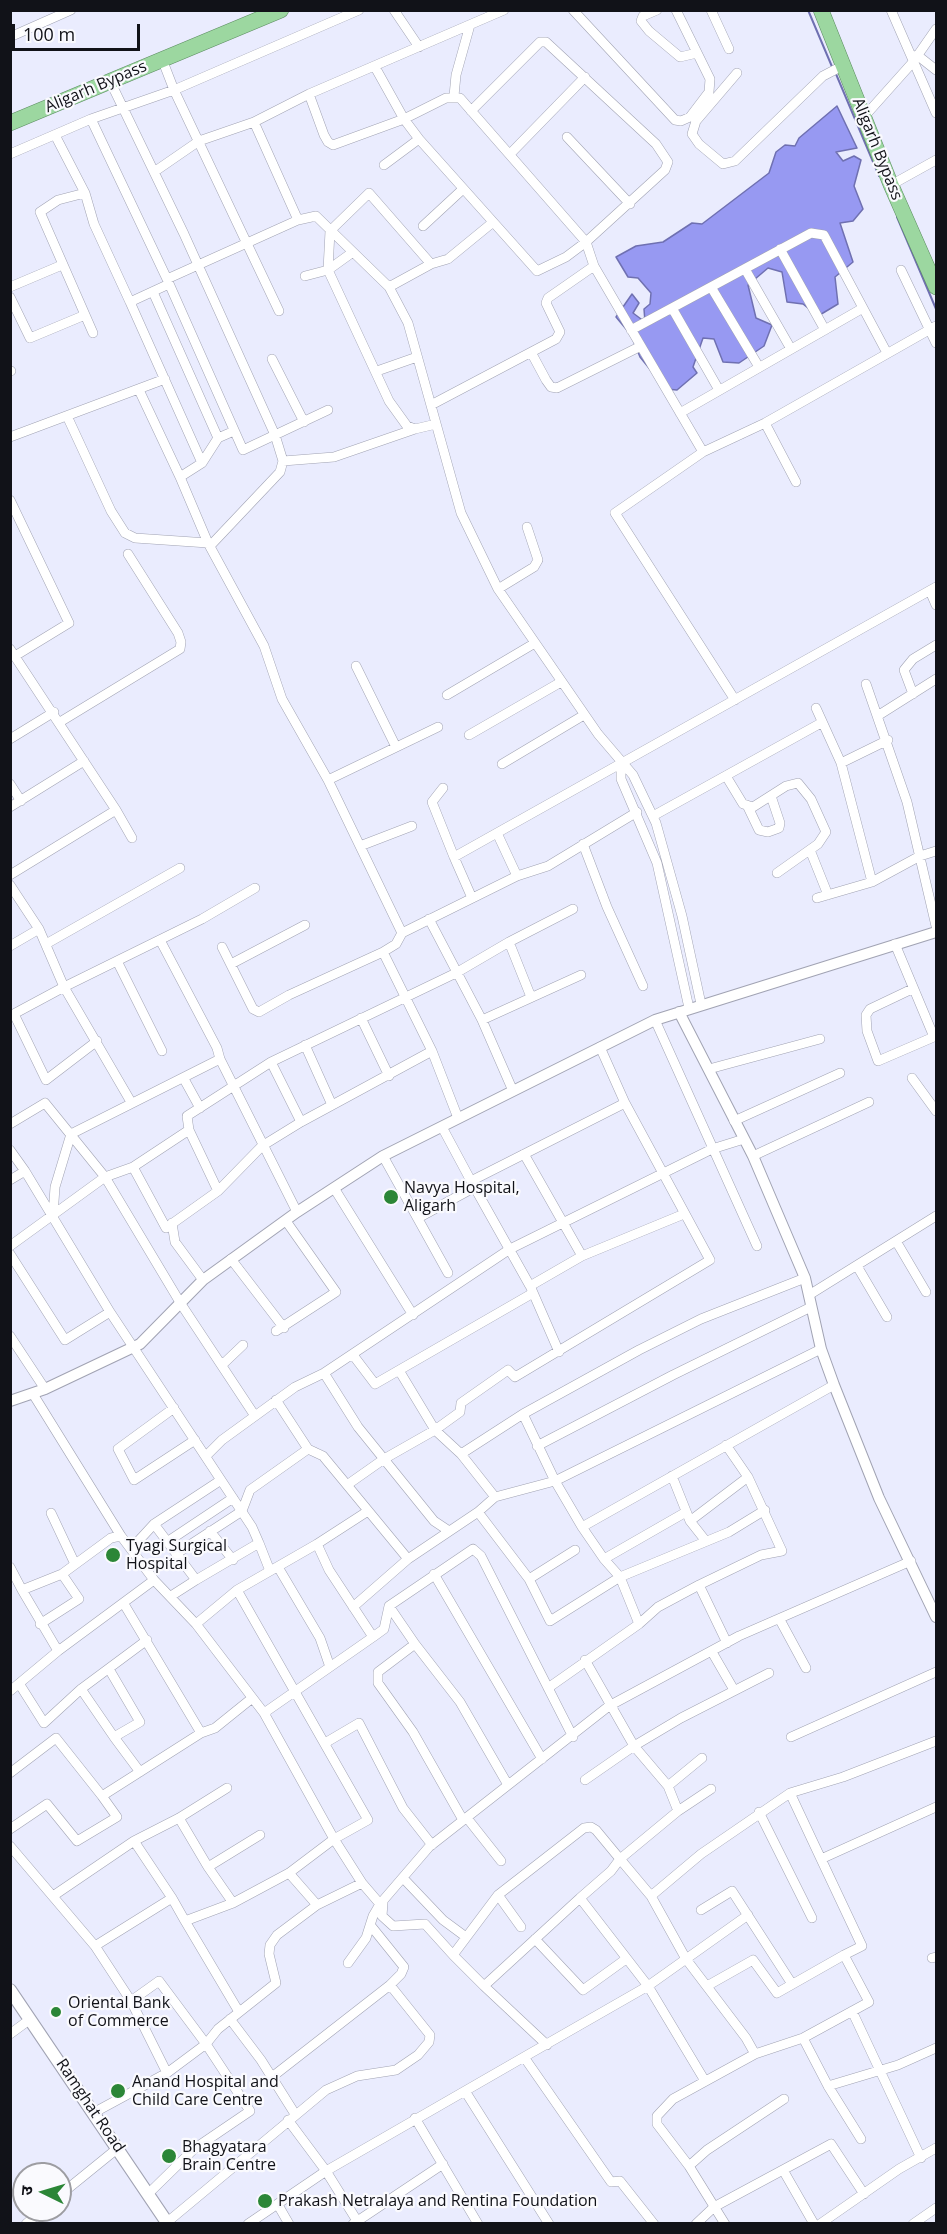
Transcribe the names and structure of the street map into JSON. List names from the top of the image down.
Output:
{
  "streets": {
    "highway": ["Aligarh Bypass"],
    "main road": ["Ramghat Road"]
  },
  "places": [
    "Navya Hospital, Aligarh",
    "Tyagi Surgical Hospital",
    "Oriental Bank of Commerce",
    "Anand Hospital and Child Care Centre",
    "Bhagyatara Brain Centre",
    "Prakash Netralaya and Rentina Foundation"
  ],
  "scale_bar": "100 m",
  "north": "left"
}
